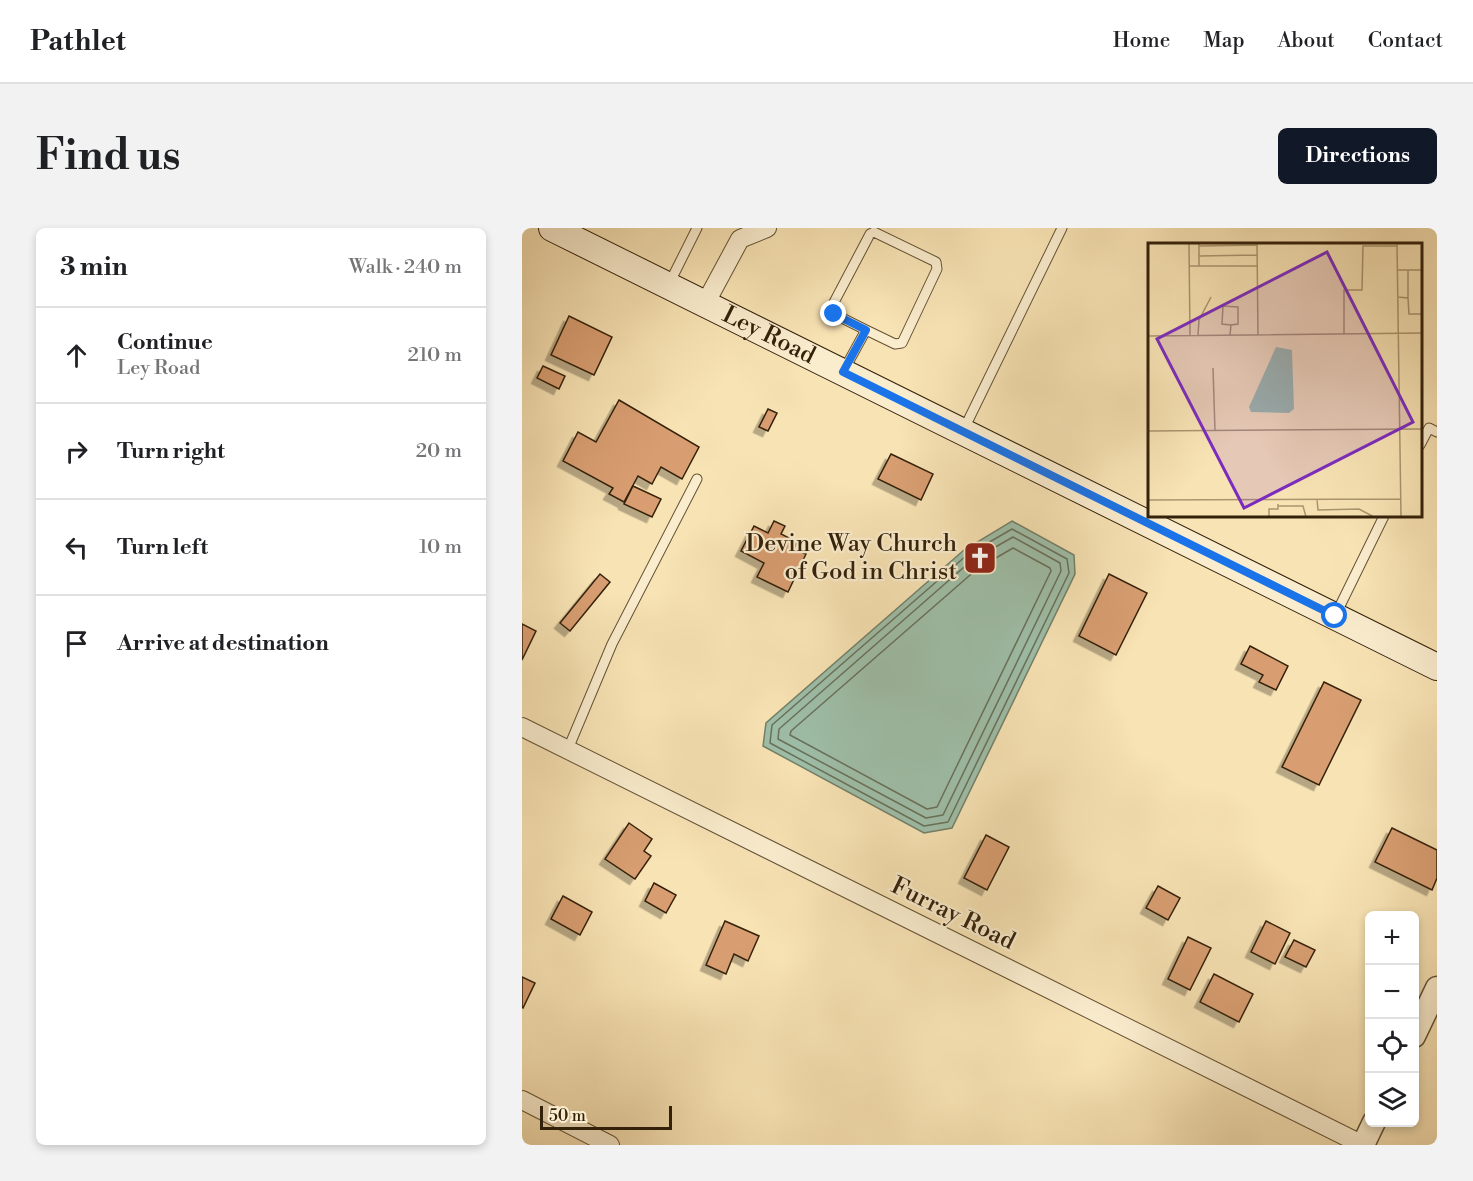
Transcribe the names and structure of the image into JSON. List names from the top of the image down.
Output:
{
  "streets": {
    "main road": ["Ley Road"],
    "street": ["Furray Road"]
  },
  "places": {
    "church": ["Devine Way Church of God in Christ"]
  },
  "scale_bar": "50 m",
  "page": {
    "header": "Pathlet",
    "nav": [
      "Home",
      "Map",
      "About",
      "Contact"
    ],
    "buttons": "Directions",
    "title": "Find us",
    "heading": ["3 min", "Walk · 240 m"],
    "list": [
      ["Continue", "Ley Road", "210 m"],
      ["Turn right", "20 m"],
      ["Turn left", "10 m"],
      "Arrive at destination"
    ],
    "map_buttons": ["+", "−"],
    "scale": "50 m"
  }
}
